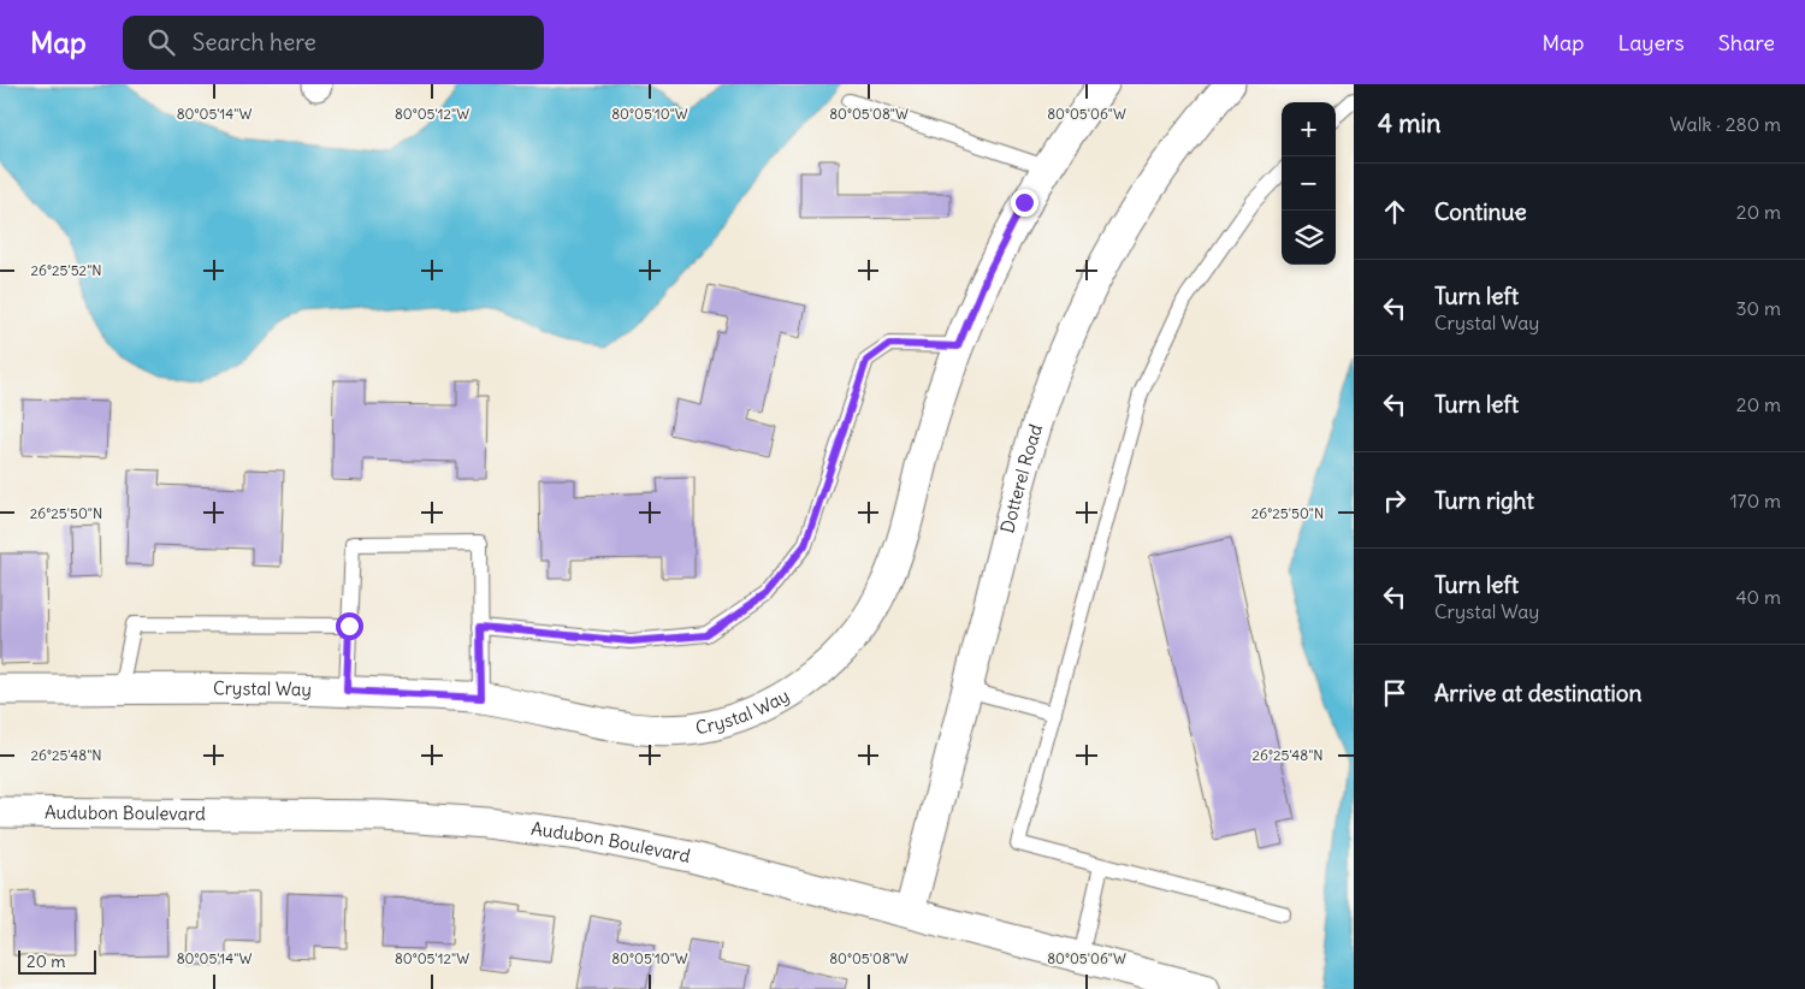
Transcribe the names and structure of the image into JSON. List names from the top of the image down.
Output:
{
  "streets": {
    "street": ["Dotterel Road", "Crystal Way", "Audubon Boulevard"]
  },
  "crossings": [
    ["Dotterel Road", "Audubon Boulevard"]
  ],
  "scale_bar": "20 m",
  "page": {
    "header": "Map",
    "search": "Search here",
    "nav": ["Map", "Layers", "Share"],
    "heading": ["4 min", "Walk · 280 m"],
    "map_buttons": ["+", "−"],
    "list": [
      ["Continue", "20 m"],
      ["Turn left", "Crystal Way", "30 m"],
      ["Turn left", "20 m"],
      ["Turn right", "170 m"],
      ["Turn left", "Crystal Way", "40 m"],
      "Arrive at destination"
    ],
    "scale": "20 m"
  },
  "coordinates": [
    "80°05'14\"W",
    "80°05'12\"W",
    "80°05'10\"W",
    "80°05'08\"W",
    "80°05'06\"W",
    "26°25'52\"N",
    "26°25'50\"N",
    "26°25'48\"N"
  ]
}
